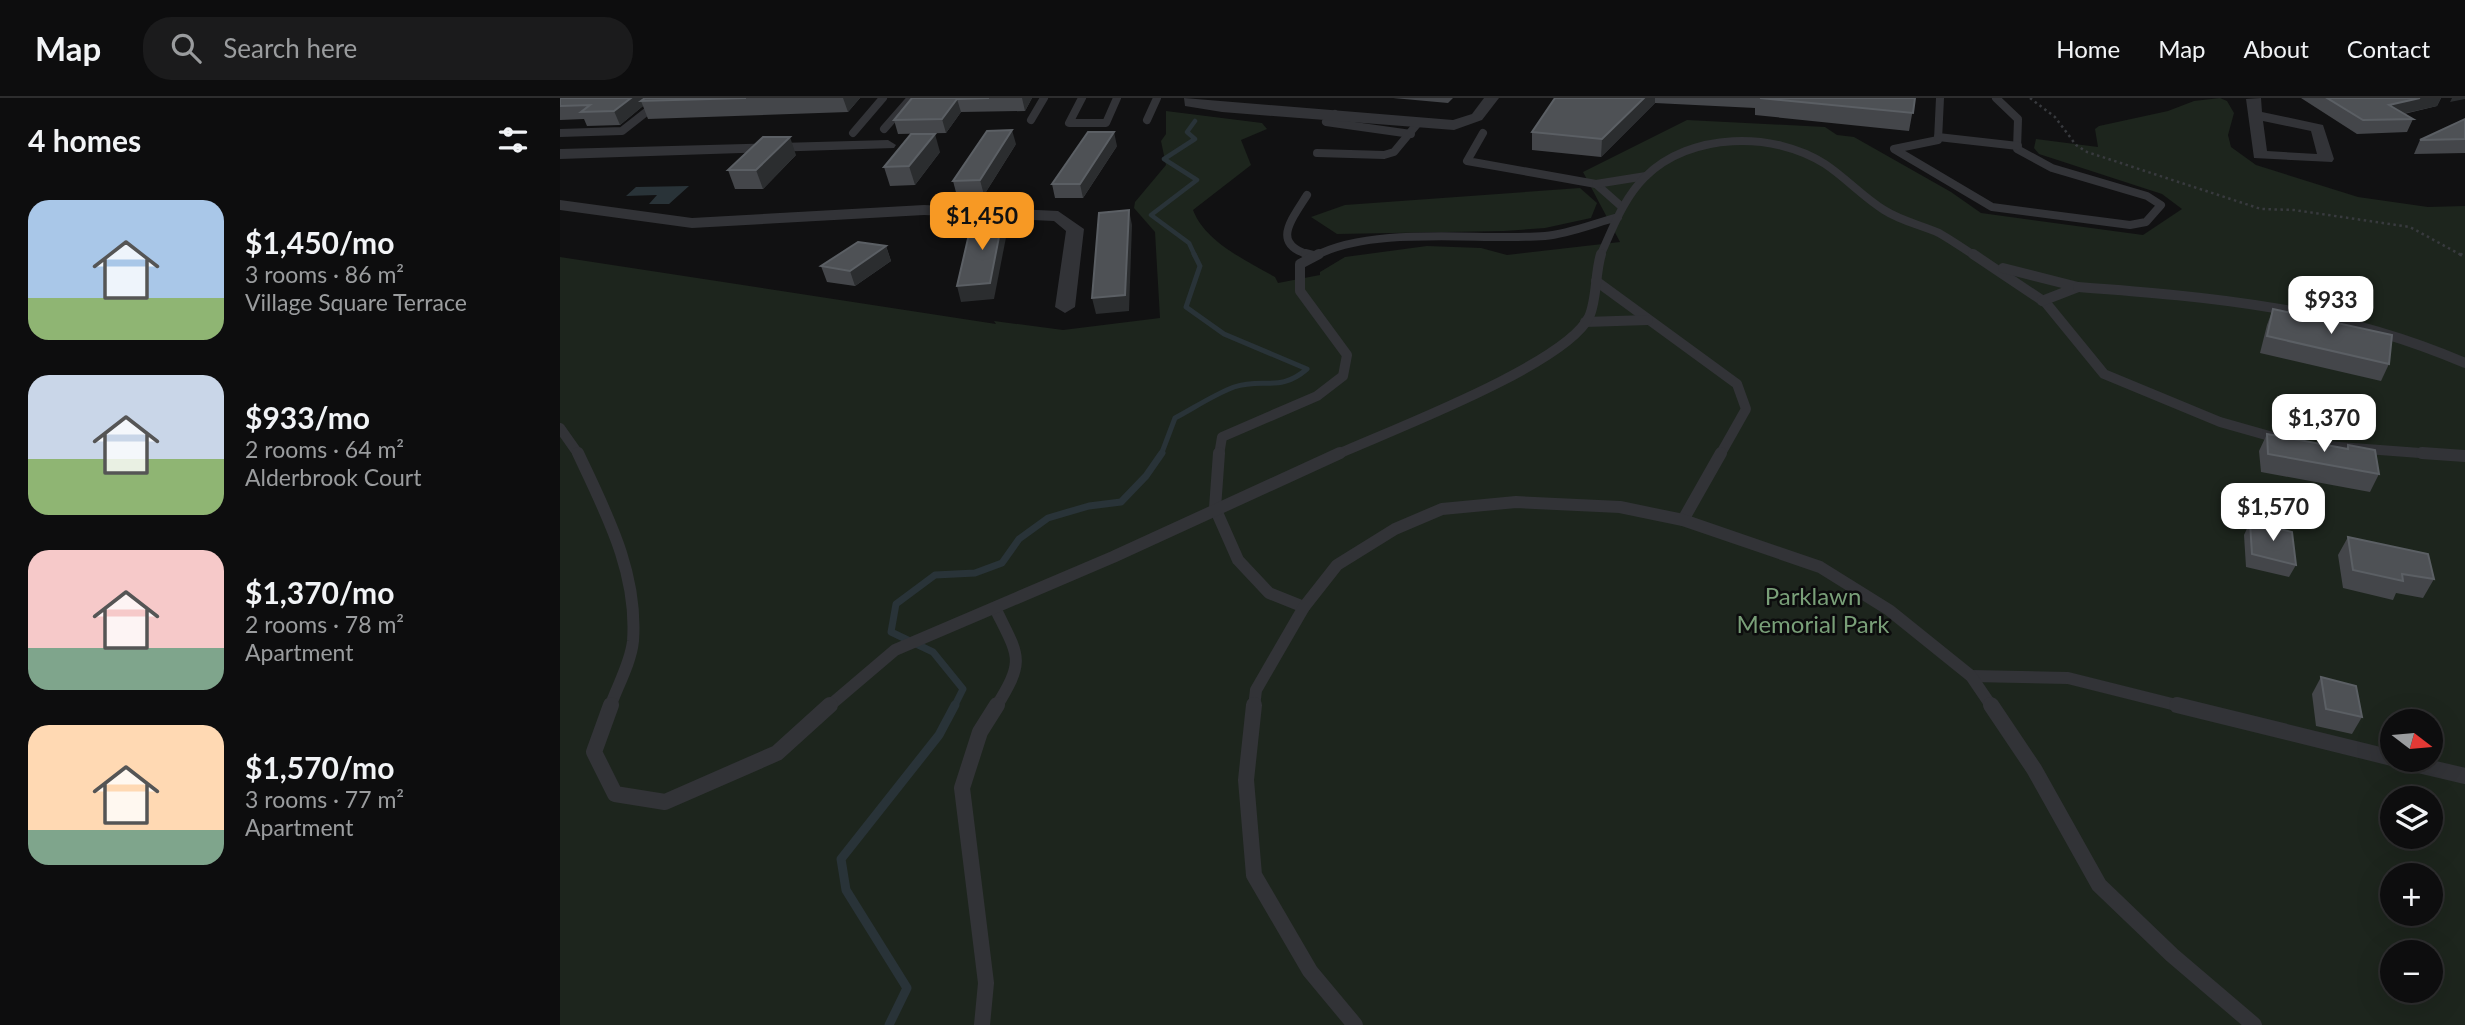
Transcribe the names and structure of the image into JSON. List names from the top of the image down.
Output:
{
  "parks": ["Parklawn Memorial Park"],
  "north": "right",
  "page": {
    "header": "Map",
    "search": "Search here",
    "nav": [
      "Home",
      "Map",
      "About",
      "Contact"
    ],
    "heading": "4 homes",
    "list": [
      {
        "name": "$1,450/mo",
        "note": "3 rooms · 86 m² · Village Square Terrace"
      },
      {
        "name": "$933/mo",
        "note": "2 rooms · 64 m² · Alderbrook Court"
      },
      {
        "name": "$1,370/mo",
        "note": "2 rooms · 78 m² · Apartment"
      },
      {
        "name": "$1,570/mo",
        "note": "3 rooms · 77 m² · Apartment"
      }
    ],
    "price": [
      "$1,450",
      "$933",
      "$1,370",
      "$1,570"
    ],
    "map_buttons": ["+", "−"]
  }
}
